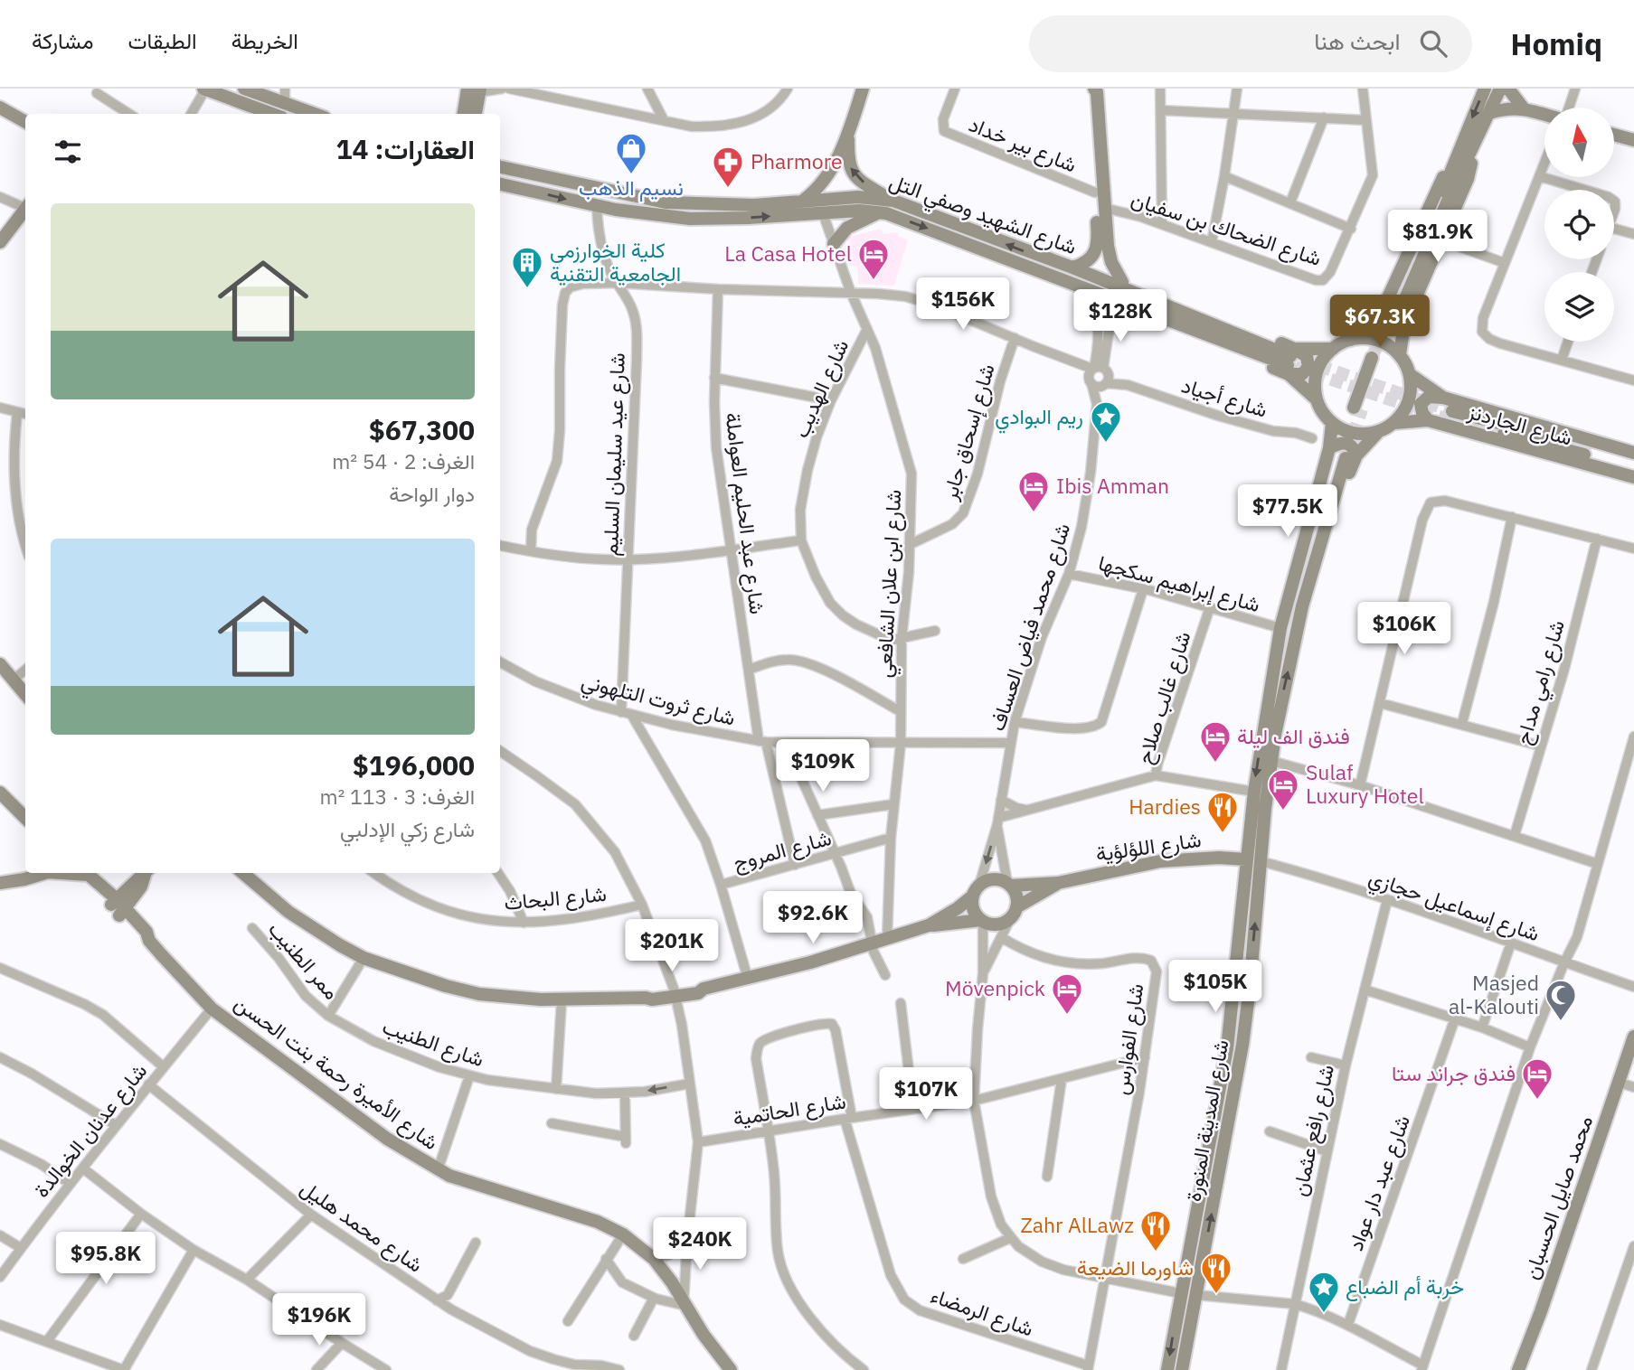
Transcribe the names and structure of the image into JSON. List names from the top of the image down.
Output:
{
  "streets": {
    "street": [
      "شارع بير خداد",
      "شارع الشهيد وصفي التل",
      "شارع الضحاك بن سفيان",
      "شارع الهديب",
      "شارع أجياد",
      "شارع الجاردنز",
      "شارع إسحاق جابر",
      "شارع عيد سليمان السليم",
      "شارع عبد الحليم العواملة",
      "شارع ابن علان الشافعي",
      "شارع إبراهيم سكجها",
      "شارع محمد فياض العساف",
      "شارع رامي مداح",
      "شارع غالب صلاح",
      "شارع ثروت التلهوني",
      "شارع اللؤلؤية",
      "شارع المروج",
      "شارع البحاث",
      "شارع إسماعيل حجازي",
      "ممر الطنيب",
      "شارع الفوارس",
      "شارع الطنيب",
      "شارع الأميرة رحمة بنت الحسن",
      "شارع الحاتمية",
      "شارع المدينة المنورة",
      "شارع عدنان الخوالدة",
      "شارع رافع عثمان",
      "شارع عبد دار عواد",
      "محمد صايل الحسبان",
      "شارع محمد هليل",
      "شارع الرمضاء"
    ]
  },
  "crossings": [
    ["شارع الشهيد وصفي التل", "شارع عيد سليمان السليم"],
    ["شارع الشهيد وصفي التل", "شارع ابن علان الشافعي"],
    ["شارع الهديب", "شارع ابن علان الشافعي"],
    ["شارع أجياد", "شارع محمد فياض العساف"],
    ["شارع الجاردنز", "شارع المدينة المنورة"],
    ["شارع إسحاق جابر", "شارع ابن علان الشافعي"],
    ["شارع عيد سليمان السليم", "شارع ثروت التلهوني"],
    ["شارع عبد الحليم العواملة", "شارع ثروت التلهوني"],
    ["شارع عبد الحليم العواملة", "شارع المروج"],
    ["شارع ابن علان الشافعي", "شارع ثروت التلهوني"],
    ["شارع ابن علان الشافعي", "شارع المروج"],
    ["شارع إبراهيم سكجها", "شارع محمد فياض العساف"],
    ["شارع إبراهيم سكجها", "شارع غالب صلاح"],
    ["شارع إبراهيم سكجها", "شارع المدينة المنورة"],
    ["شارع محمد فياض العساف", "شارع ثروت التلهوني"],
    ["شارع محمد فياض العساف", "شارع اللؤلؤية"],
    ["شارع غالب صلاح", "شارع المدينة المنورة"],
    ["شارع ثروت التلهوني", "شارع المروج"],
    ["شارع اللؤلؤية", "شارع المدينة المنورة"],
    ["شارع إسماعيل حجازي", "شارع المدينة المنورة"],
    ["شارع إسماعيل حجازي", "شارع رافع عثمان"],
    ["ممر الطنيب", "شارع الطنيب"],
    ["شارع الفوارس", "شارع الحاتمية"],
    ["شارع الفوارس", "شارع الرمضاء"],
    ["شارع الأميرة رحمة بنت الحسن", "شارع عدنان الخوالدة"],
    ["شارع الحاتمية", "شارع الرمضاء"],
    ["شارع عدنان الخوالدة", "شارع محمد هليل"]
  ],
  "places": {
    "shop": ["نسيم الذهب"],
    "pharmacy": ["Pharmore"],
    "hotel": [
      "La Casa Hotel",
      "Ibis Amman",
      "فندق الف ليلة",
      "Sulaf Luxury Hotel",
      "Mövenpick",
      "فندق جراند ستا"
    ],
    "building": ["كلية الخوارزمي الجامعية التقنية"],
    "place": ["ريم البوادي", "خربة أم الضباع"],
    "restaurant": ["Hardies", "Zahr AlLawz", "شاورما الضيعة"],
    "mosque": ["Masjed al-Kalouti"]
  },
  "north": "top",
  "page": {
    "header": "Homiq",
    "search": "ابحث هنا",
    "nav": ["الخريطة", "الطبقات", "مشاركة"],
    "heading": "العقارات: 14",
    "list": [
      {
        "name": "$67,300",
        "note": "الغرف: 2 · 54 m² · دوار الواحة"
      },
      {
        "name": "$196,000",
        "note": "الغرف: 3 · 113 m² · شارع زكي الإدلبي"
      }
    ],
    "price": [
      "$81.9K",
      "$156K",
      "$128K",
      "$67.3K",
      "$77.5K",
      "$106K",
      "$109K",
      "$92.6K",
      "$201K",
      "$105K",
      "$107K",
      "$240K",
      "$95.8K",
      "$196K"
    ]
  }
}
